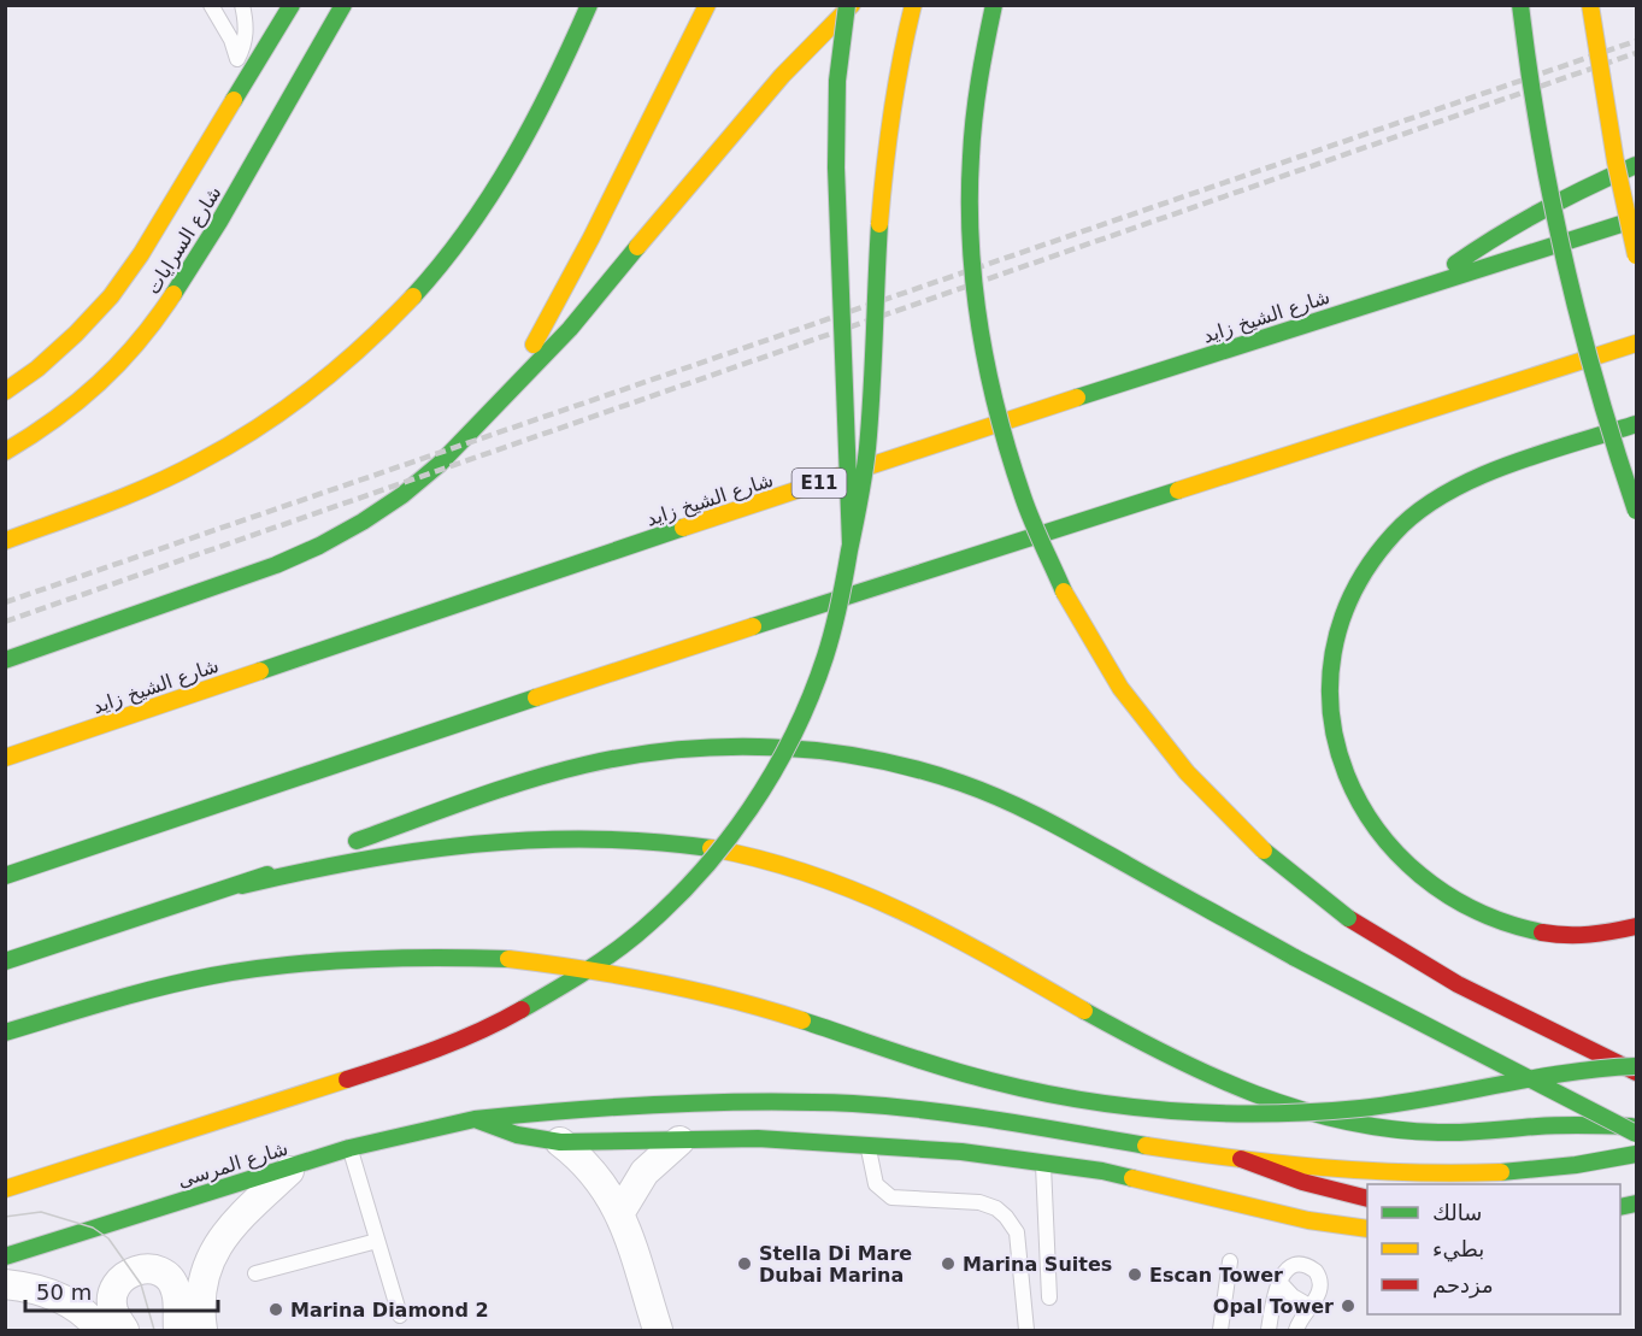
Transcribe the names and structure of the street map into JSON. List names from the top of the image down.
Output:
{
  "streets": {
    "main road": [
      "شارع السرايات",
      "شارع الشيخ زايد",
      "E11",
      "شارع المرسى"
    ]
  },
  "places": [
    "Stella Di Mare Dubai Marina",
    "Marina Suites",
    "Escan Tower",
    "Opal Tower",
    "Marina Diamond 2"
  ],
  "legend": ["سالك", "بطيء", "مزدحم"],
  "scale_bar": "50 m"
}
